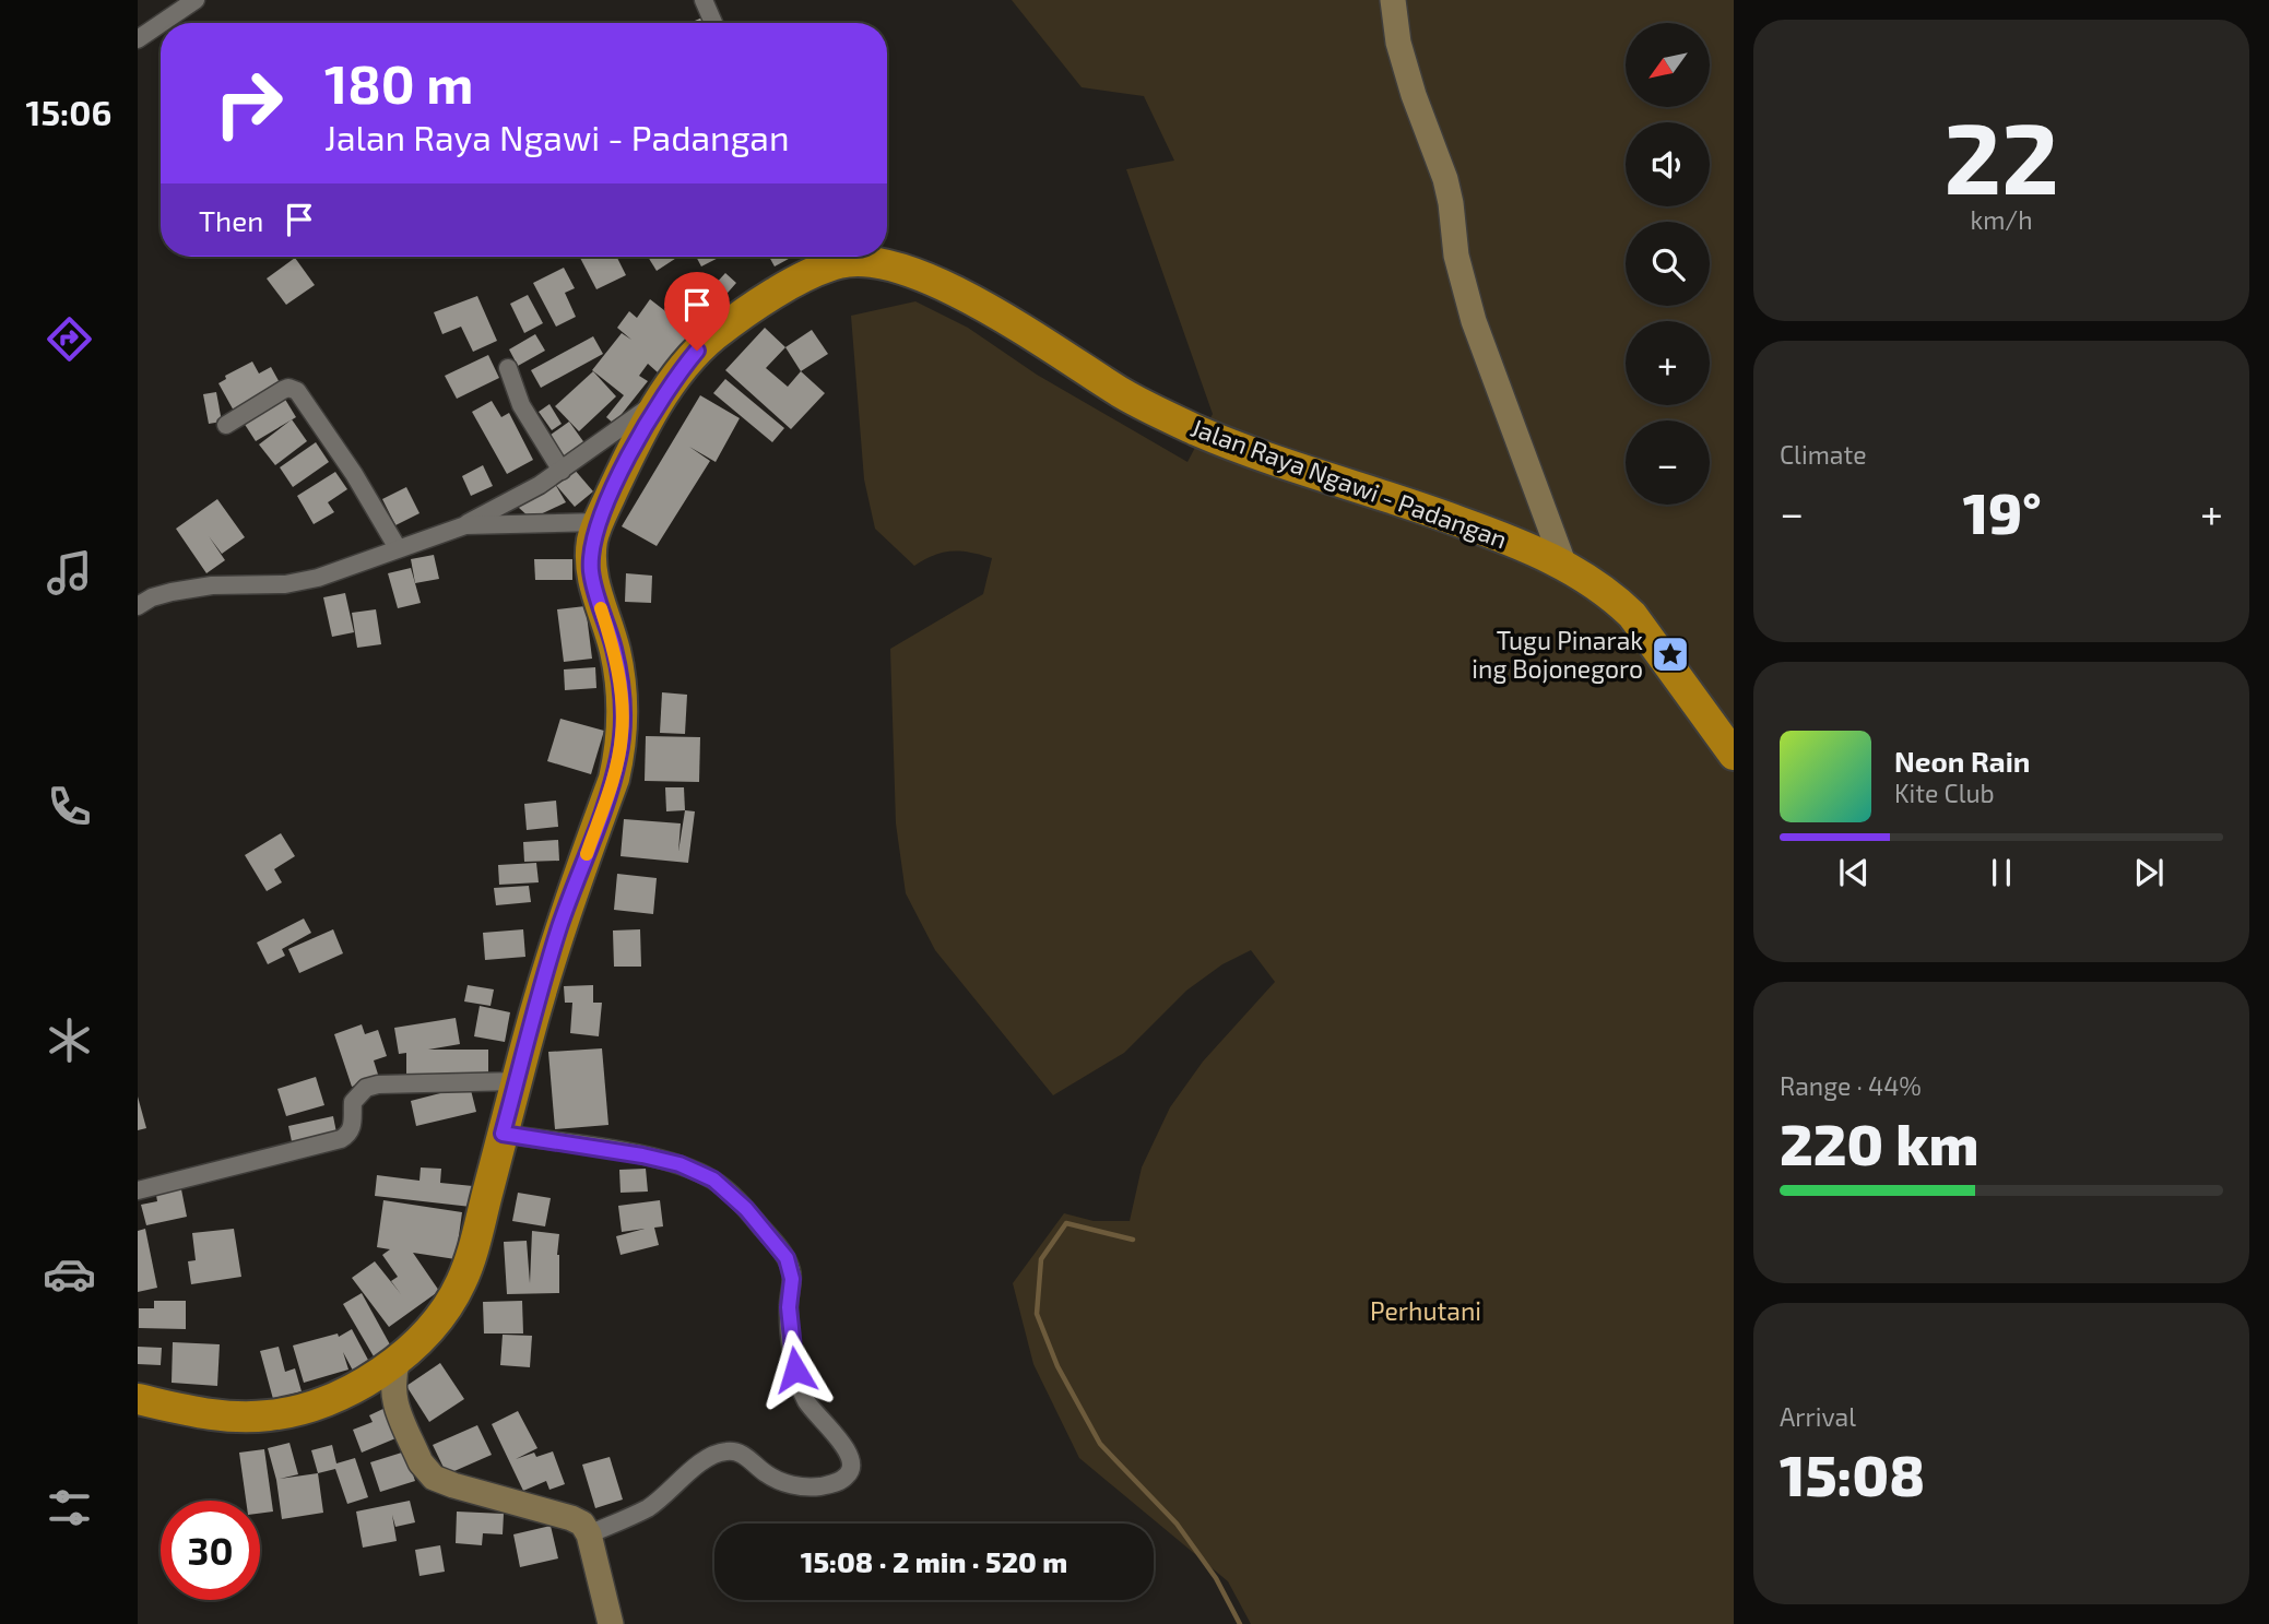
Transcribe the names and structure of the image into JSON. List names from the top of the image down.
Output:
{
  "streets": {
    "highway": ["Jalan Raya Ngawi - Padangan"]
  },
  "parks": ["Perhutani"],
  "places": {
    "place": ["Tugu Pinarak ing Bojonegoro"]
  },
  "north": "bottom left",
  "page": {
    "tabs": "15:06",
    "tile": [
      ["22", "km/h"],
      "Climate",
      ["Range · 44%", "220 km"],
      ["Arrival", "15:08"]
    ],
    "map_buttons": ["+", "−"],
    "turn": ["180 m", "Jalan Raya Ngawi - Padangan"],
    "then": "Then",
    "heat": ["−", "19°", "+"],
    "song": ["Neon Rain", "Kite Club"],
    "limit": "30",
    "trip": "15:08 · 2 min · 520 m"
  }
}
